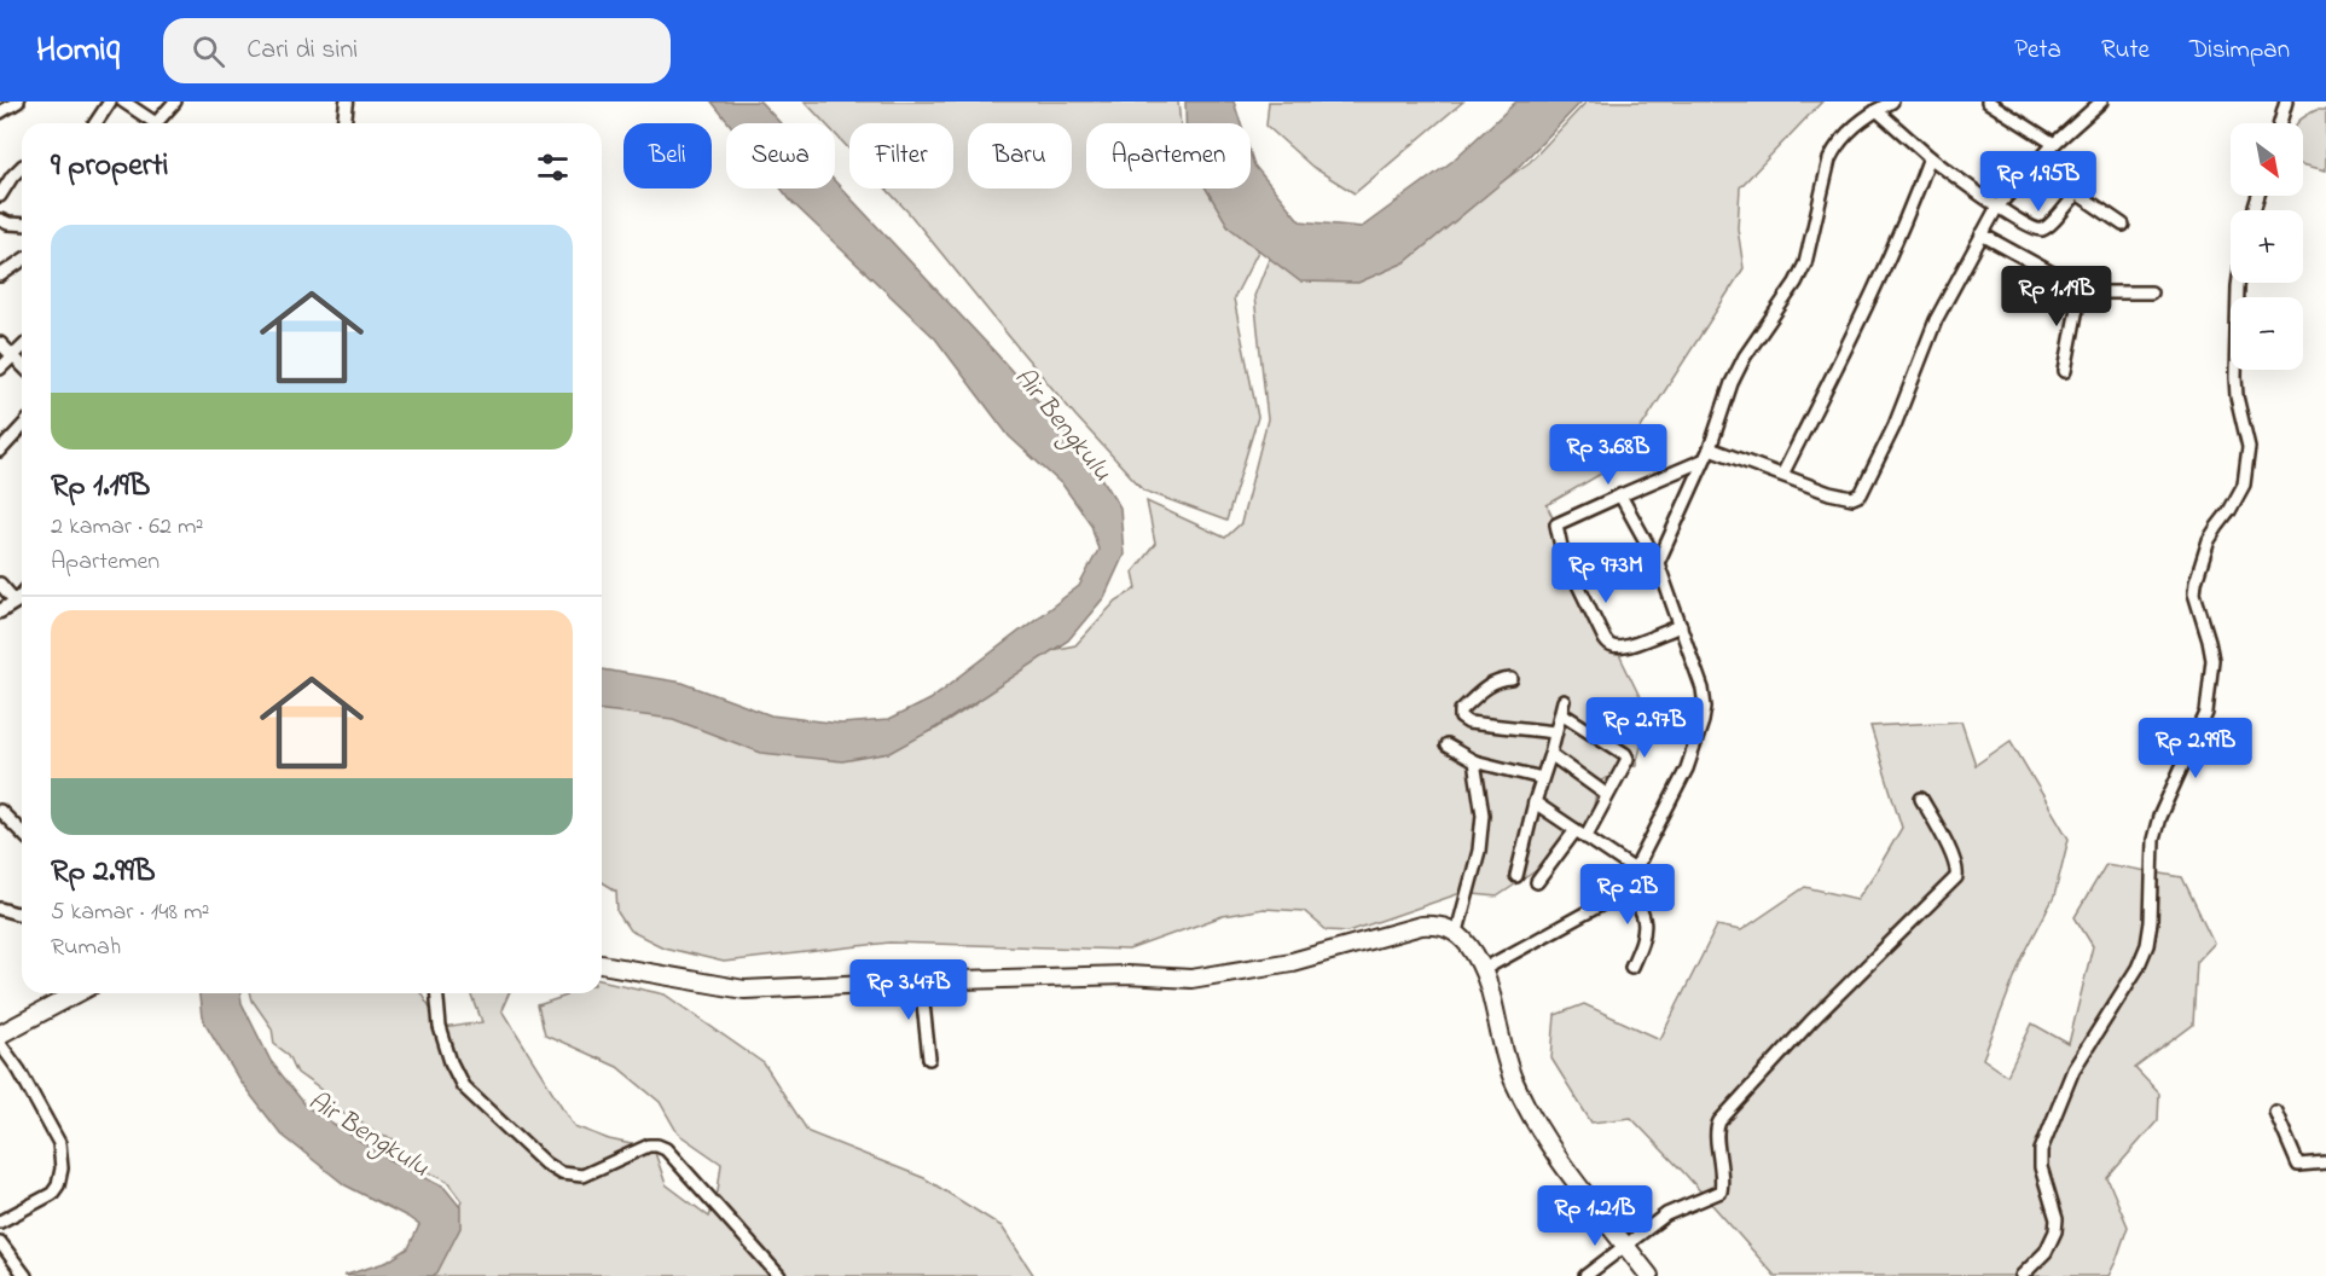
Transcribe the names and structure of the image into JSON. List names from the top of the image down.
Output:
{
  "water": ["Air Bengkulu"],
  "north": "bottom right",
  "page": {
    "header": "Homiq",
    "search": "Cari di sini",
    "nav": ["Peta", "Rute", "Disimpan"],
    "map_buttons": ["+", "−"],
    "chip": [
      "Beli",
      "Sewa",
      "Filter",
      "Baru",
      "Apartemen"
    ],
    "heading": "9 properti",
    "price": [
      "Rp 1.95B",
      "Rp 1.19B",
      "Rp 3.68B",
      "Rp 973M",
      "Rp 2.97B",
      "Rp 2.99B",
      "Rp 2B",
      "Rp 3.47B",
      "Rp 1.21B"
    ],
    "list": [
      {
        "name": "Rp 1.19B",
        "note": "2 kamar · 62 m² · Apartemen"
      },
      {
        "name": "Rp 2.99B",
        "note": "5 kamar · 148 m² · Rumah"
      }
    ]
  }
}
